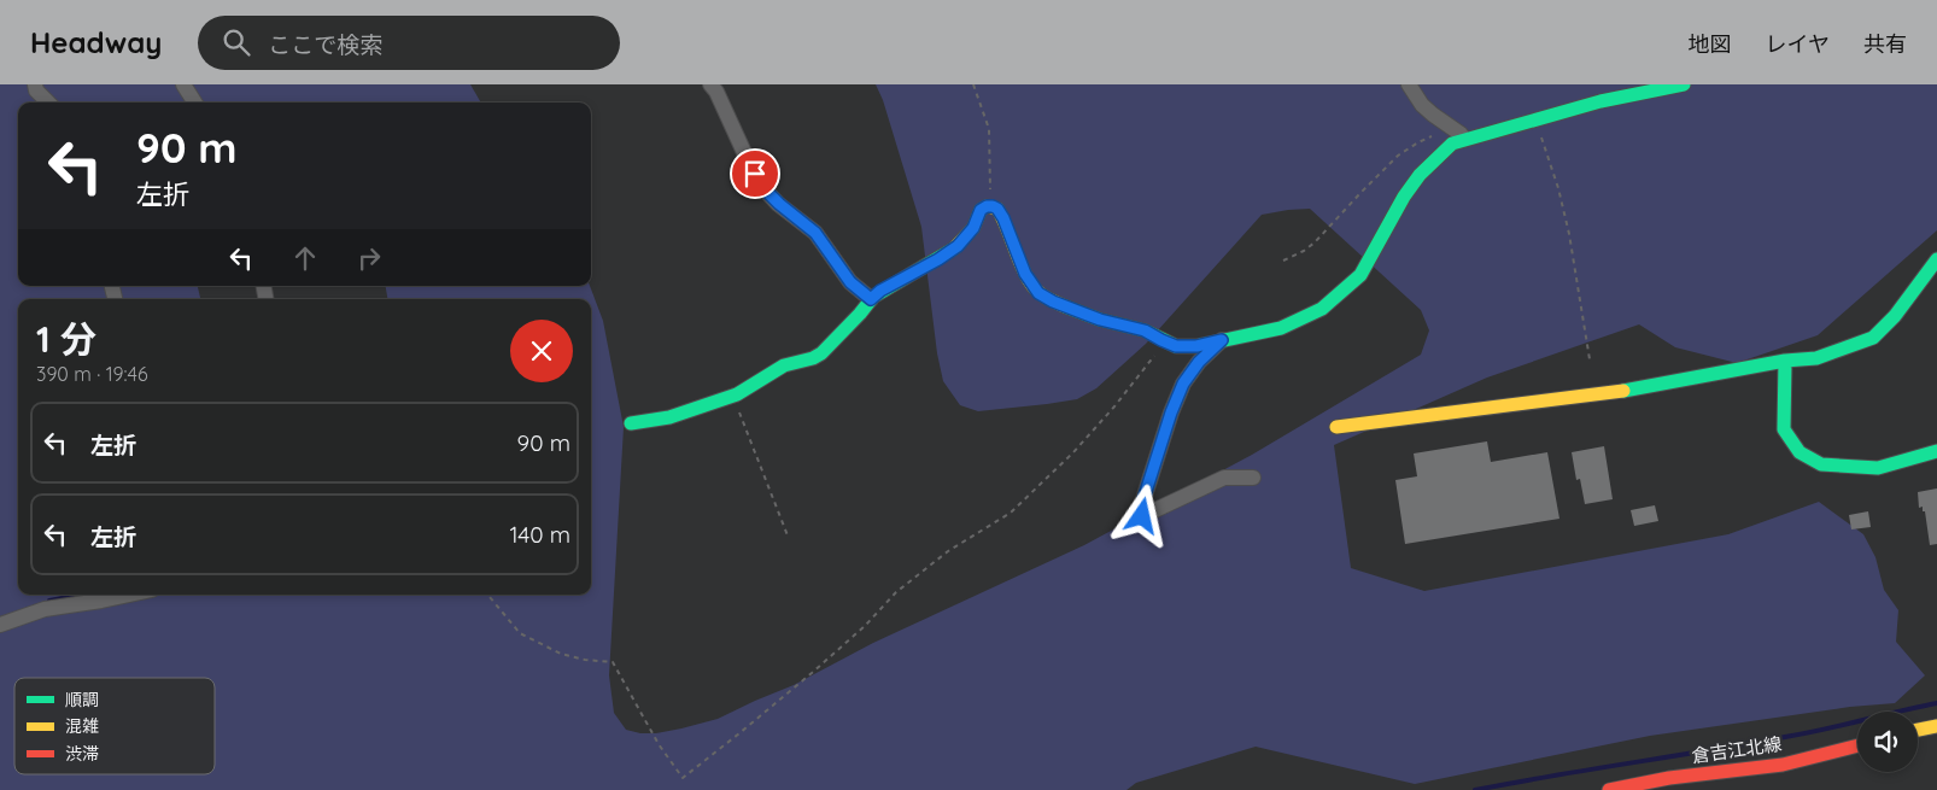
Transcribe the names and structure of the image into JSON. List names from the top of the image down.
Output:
{
  "streets": {
    "street": ["倉吉江北線"]
  },
  "legend": ["順調", "混雑", "渋滞"],
  "page": {
    "header": "Headway",
    "search": "ここで検索",
    "nav": ["地図", "レイヤ", "共有"],
    "turn": ["90 m", "左折"],
    "heading": ["1 分", "390 m · 19:46"],
    "list": [
      {
        "name": "左折",
        "value": "90 m"
      },
      {
        "name": "左折",
        "value": "140 m"
      }
    ]
  }
}
